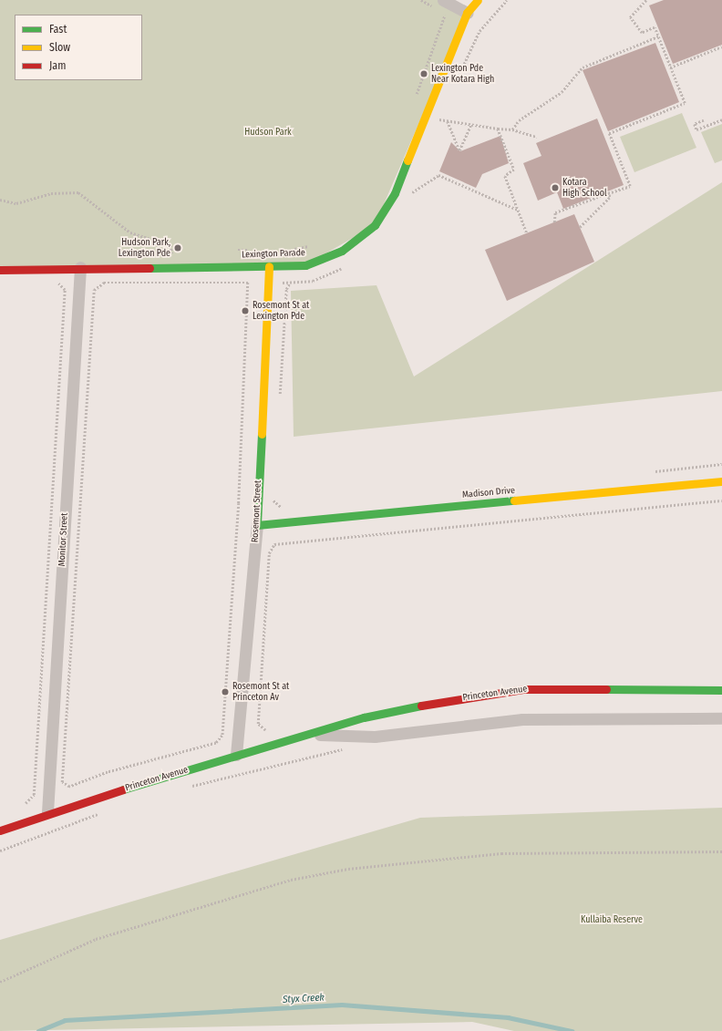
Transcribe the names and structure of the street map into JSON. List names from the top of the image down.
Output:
{
  "streets": {
    "street": [
      "Lexington Parade",
      "Madison Drive",
      "Rosemont Street",
      "Monitor Street",
      "Princeton Avenue"
    ]
  },
  "crossings": [
    ["Lexington Parade", "Rosemont Street"],
    ["Lexington Parade", "Monitor Street"],
    ["Madison Drive", "Rosemont Street"],
    ["Rosemont Street", "Princeton Avenue"],
    ["Monitor Street", "Princeton Avenue"]
  ],
  "water": ["Styx Creek"],
  "parks": ["Hudson Park", "Kullaiba Reserve"],
  "places": [
    "Lexington Pde Near Kotara High",
    "Kotara High School",
    "Hudson Park, Lexington Pde",
    "Rosemont St at Lexington Pde",
    "Rosemont St at Princeton Av"
  ],
  "legend": ["Fast", "Slow", "Jam"]
}
